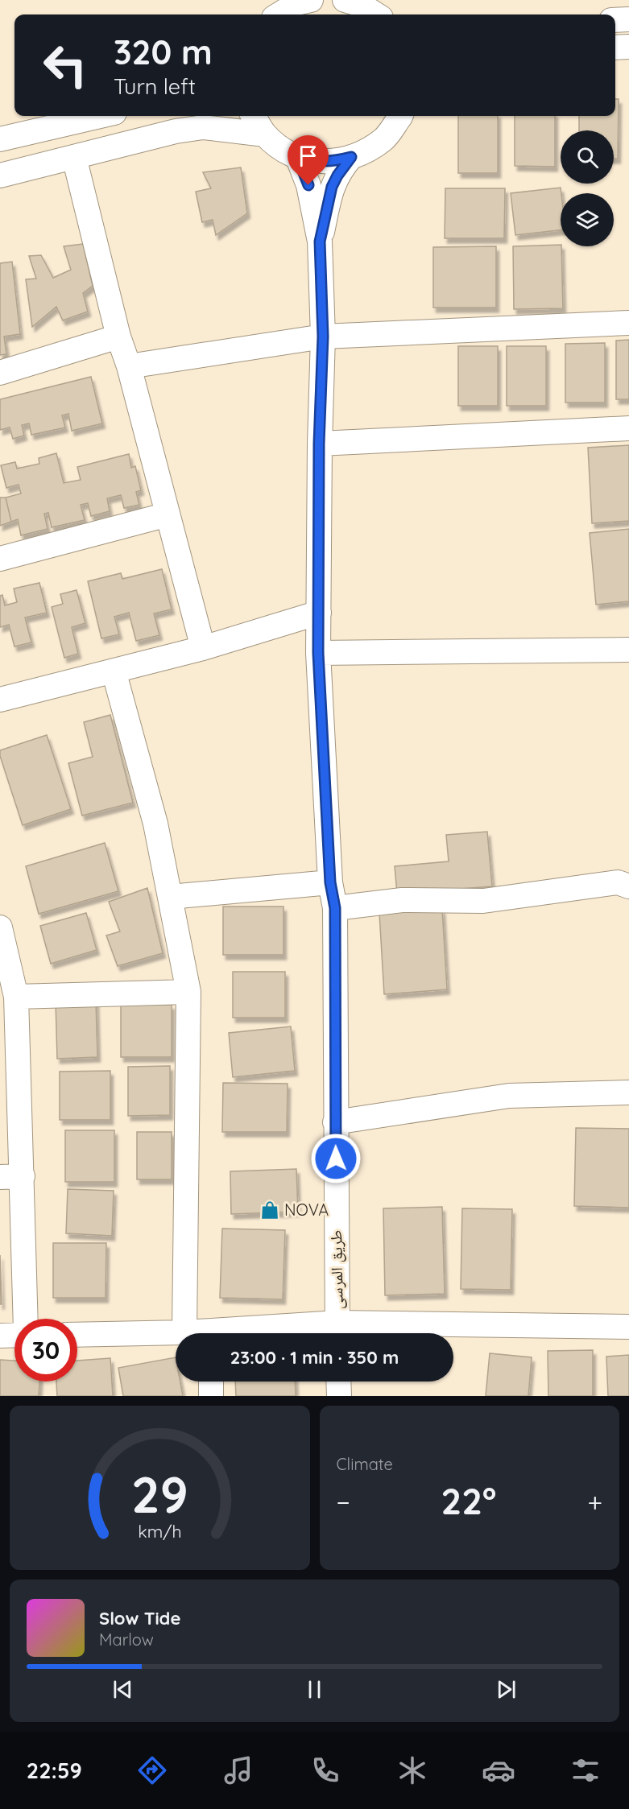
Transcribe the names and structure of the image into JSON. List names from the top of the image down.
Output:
{
  "streets": {
    "street": ["طريق المرسى"]
  },
  "places": {
    "shop": ["NOVA"]
  },
  "page": {
    "turn": ["320 m", "Turn left"],
    "limit": "30",
    "trip": "23:00 · 1 min · 350 m",
    "tile": "Climate",
    "heat": ["−", "22°", "+"],
    "song": ["Slow Tide", "Marlow"],
    "tabs": "22:59",
    "gauge": ["29", "km/h"]
  }
}
